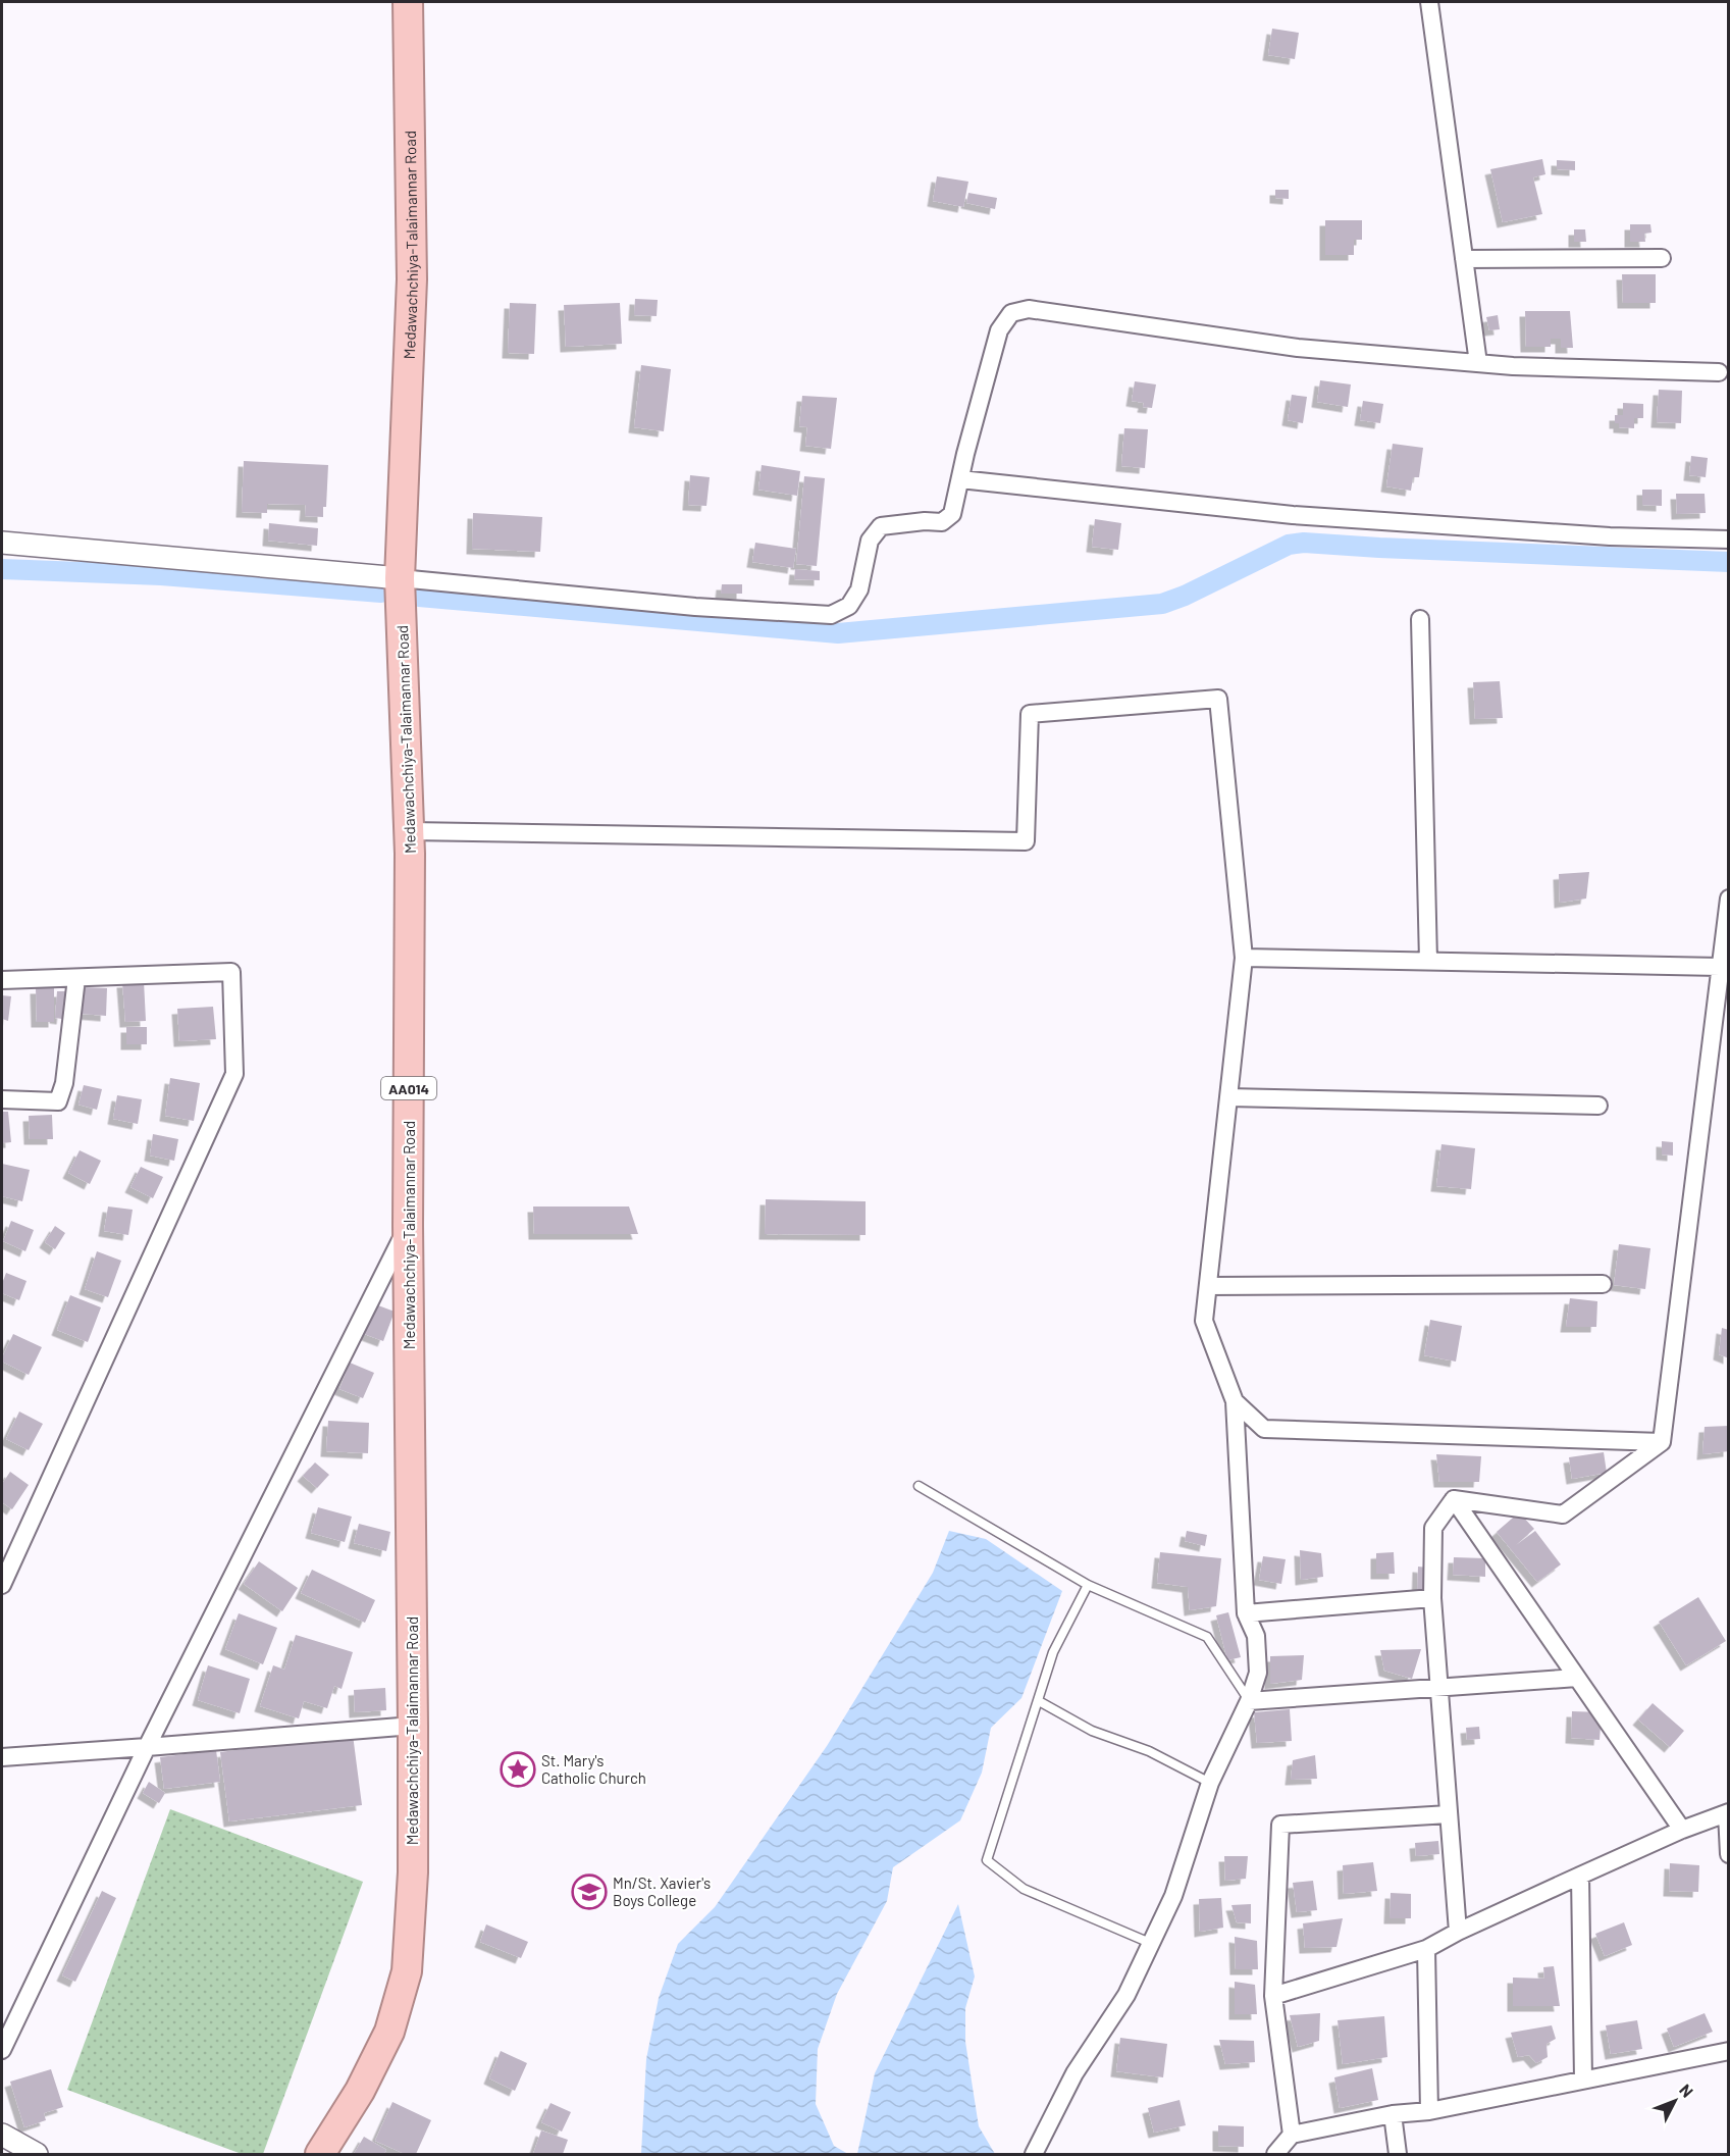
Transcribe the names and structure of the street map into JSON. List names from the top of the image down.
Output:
{
  "streets": {
    "highway": ["Medawachchiya-Talaimannar Road", "AA014"]
  },
  "places": {
    "place": ["St. Mary's Catholic Church"],
    "school or university": ["Mn/St. Xavier's Boys College"]
  },
  "north": "top right"
}
